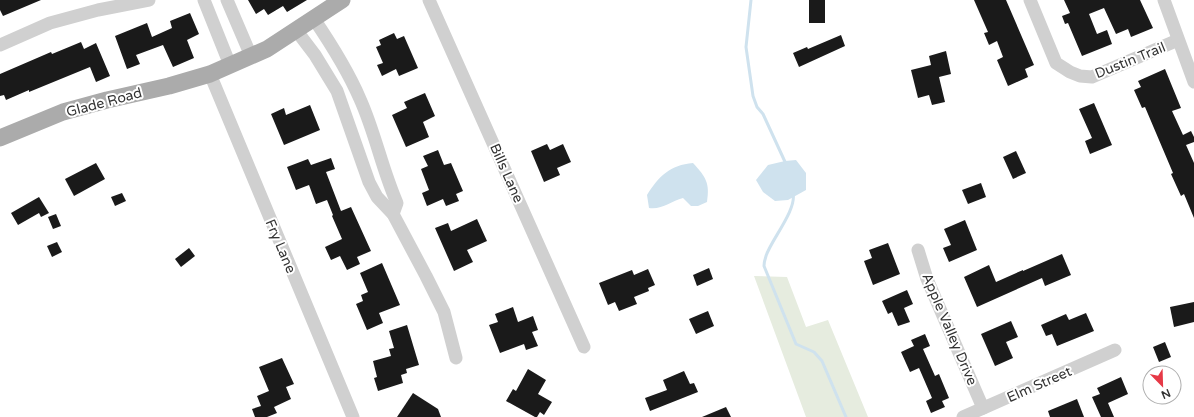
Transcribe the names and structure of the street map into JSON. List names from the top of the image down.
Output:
{
  "streets": {
    "main road": ["Glade Road"],
    "street": [
      "Dustin Trail",
      "Bills Lane",
      "Fry Lane",
      "Apple Valley Drive",
      "Elm Street"
    ]
  },
  "crossings": [
    ["Glade Road", "Fry Lane"],
    ["Apple Valley Drive", "Elm Street"]
  ],
  "north": "bottom right"
}
